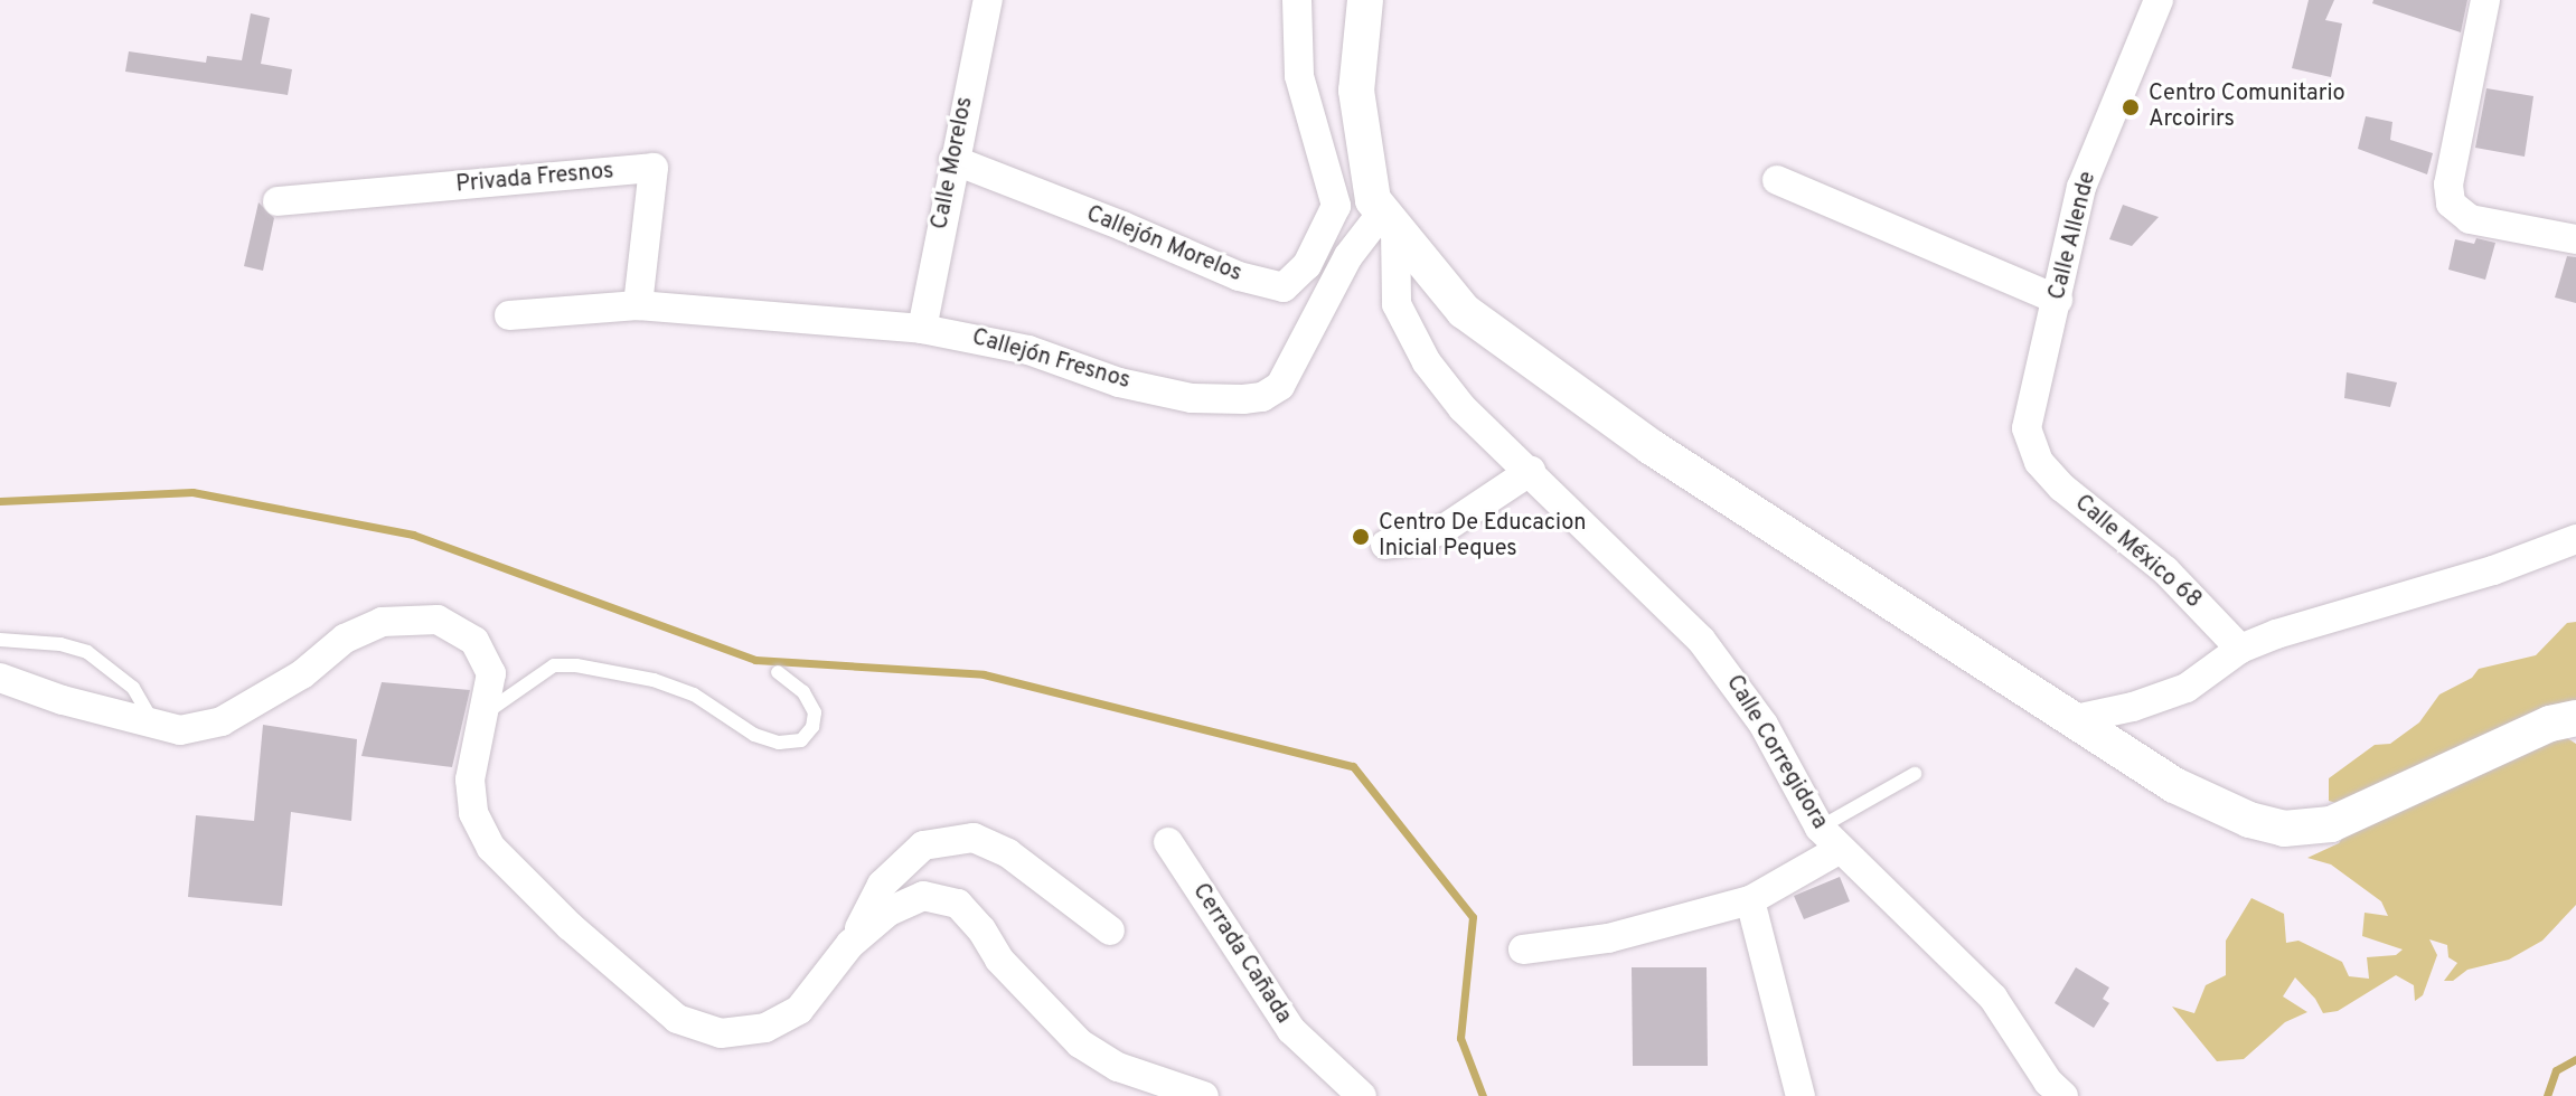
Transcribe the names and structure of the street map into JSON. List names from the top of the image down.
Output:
{
  "streets": {
    "street": [
      "Calle Morelos",
      "Privada Fresnos",
      "Calle Allende",
      "Callejón Morelos",
      "Callejón Fresnos",
      "Calle México 68",
      "Calle Corregidora",
      "Cerrada Cañada"
    ]
  },
  "crossings": [
    ["Calle Morelos", "Callejón Morelos"],
    ["Calle Morelos", "Callejón Fresnos"],
    ["Privada Fresnos", "Callejón Fresnos"],
    ["Calle Allende", "Calle México 68"],
    ["Callejón Fresnos", "Calle Corregidora"]
  ],
  "places": ["Centro Comunitario Arcoirirs", "Centro De Educacion Inicial Peques"]
}
